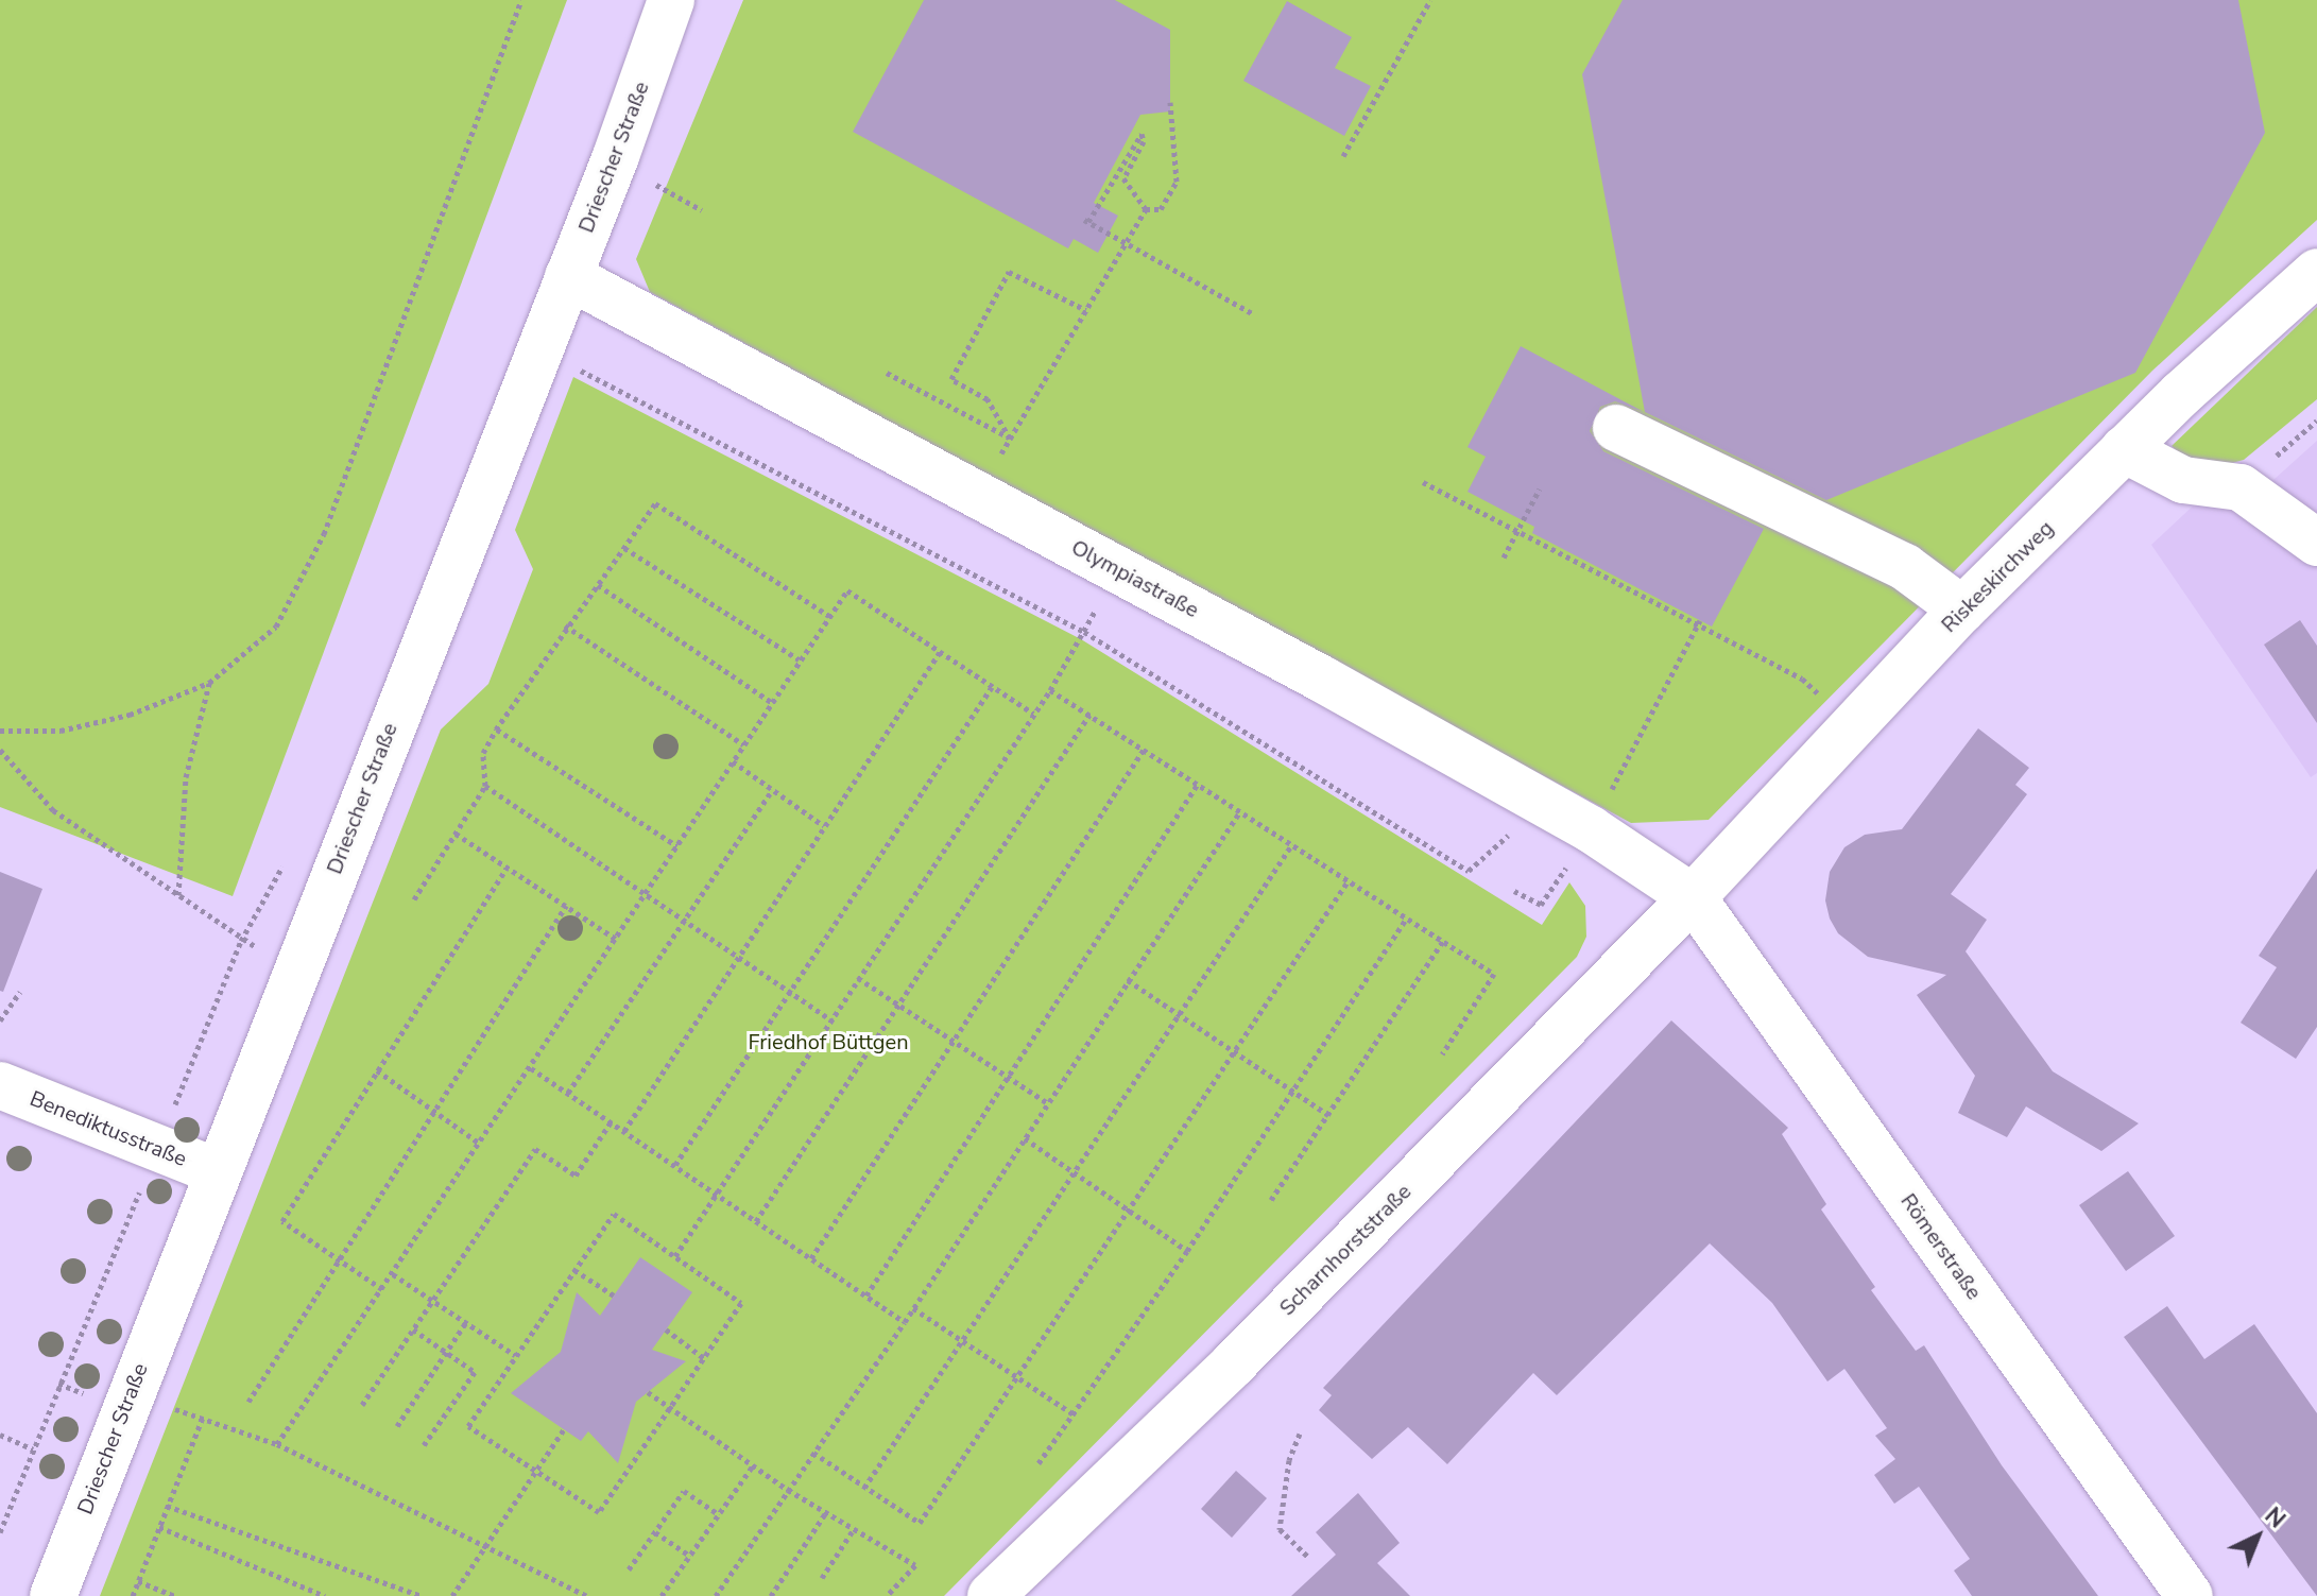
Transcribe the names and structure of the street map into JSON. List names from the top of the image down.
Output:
{
  "streets": {
    "street": [
      "Driescher Straße",
      "Riskeskirchweg",
      "Olympiastraße",
      "Benediktusstraße",
      "Römerstraße",
      "Scharnhorststraße"
    ]
  },
  "crossings": [
    ["Driescher Straße", "Olympiastraße"],
    ["Driescher Straße", "Benediktusstraße"],
    ["Riskeskirchweg", "Olympiastraße"],
    ["Riskeskirchweg", "Römerstraße"],
    ["Riskeskirchweg", "Scharnhorststraße"],
    ["Olympiastraße", "Römerstraße"],
    ["Olympiastraße", "Scharnhorststraße"],
    ["Römerstraße", "Scharnhorststraße"]
  ],
  "parks": ["Friedhof Büttgen"],
  "north": "top right"
}
